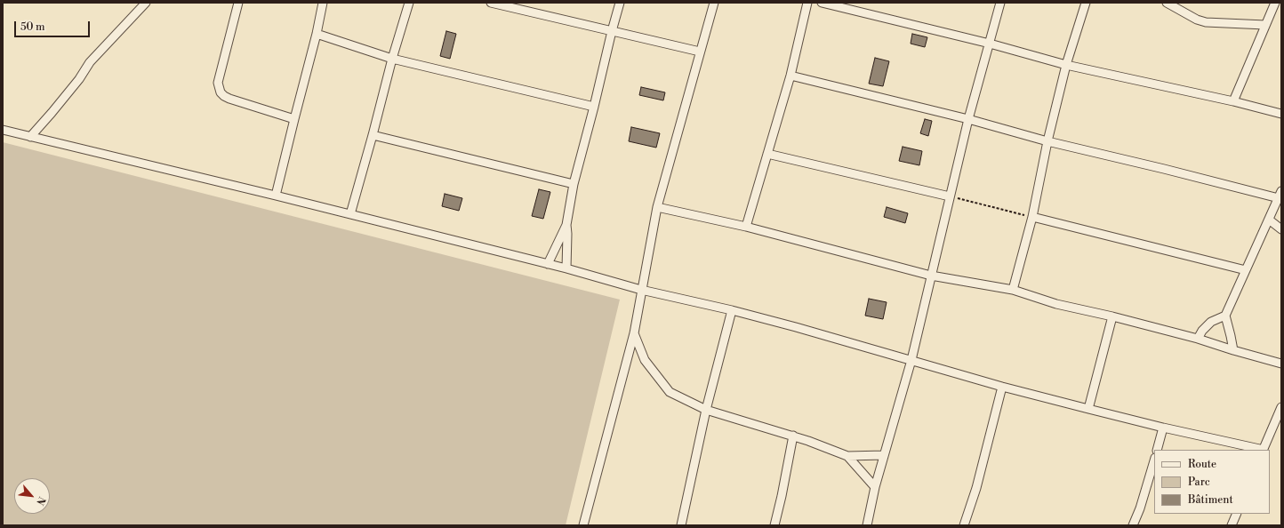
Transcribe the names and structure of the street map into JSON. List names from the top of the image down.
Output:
{
  "legend": ["Route", "Parc", "Bâtiment"],
  "scale_bar": "50 m",
  "north": "bottom right"
}
